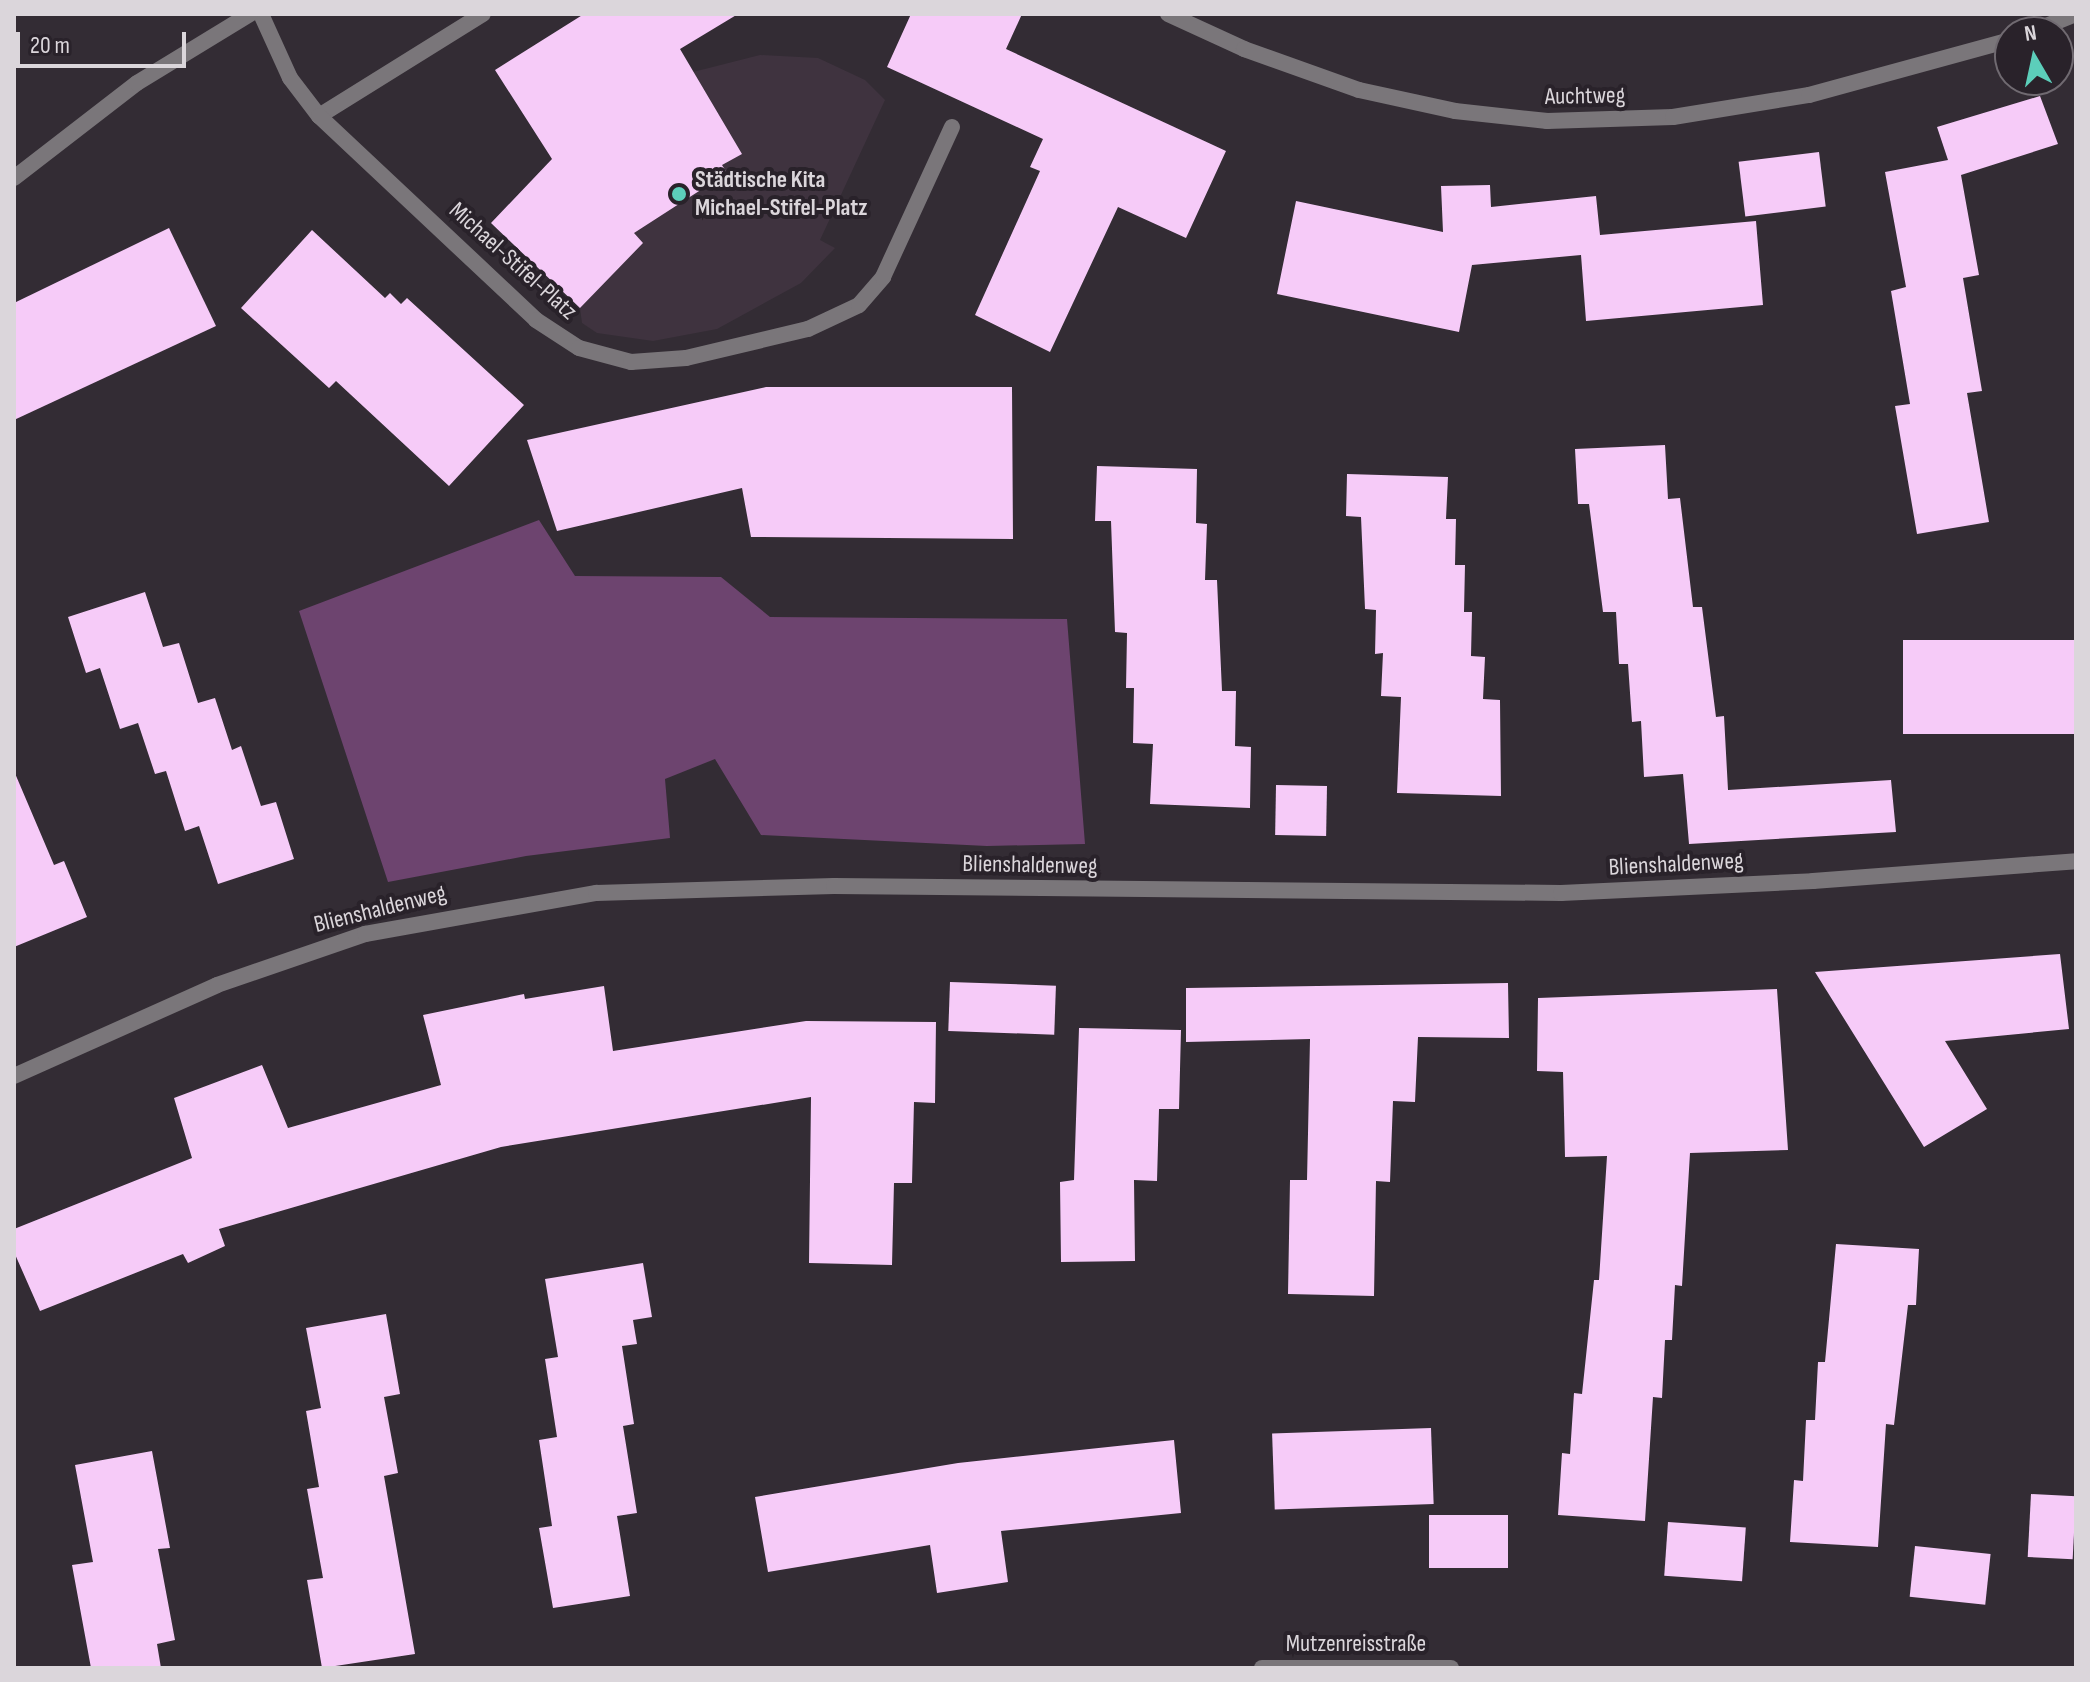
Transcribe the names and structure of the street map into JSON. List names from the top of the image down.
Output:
{
  "streets": {
    "street": [
      "Auchtweg",
      "Michael-Stifel-Platz",
      "Blienshaldenweg",
      "Mutzenreisstraße"
    ]
  },
  "places": ["Städtische Kita Michael-Stifel-Platz"],
  "scale_bar": "20 m",
  "north": "top"
}
